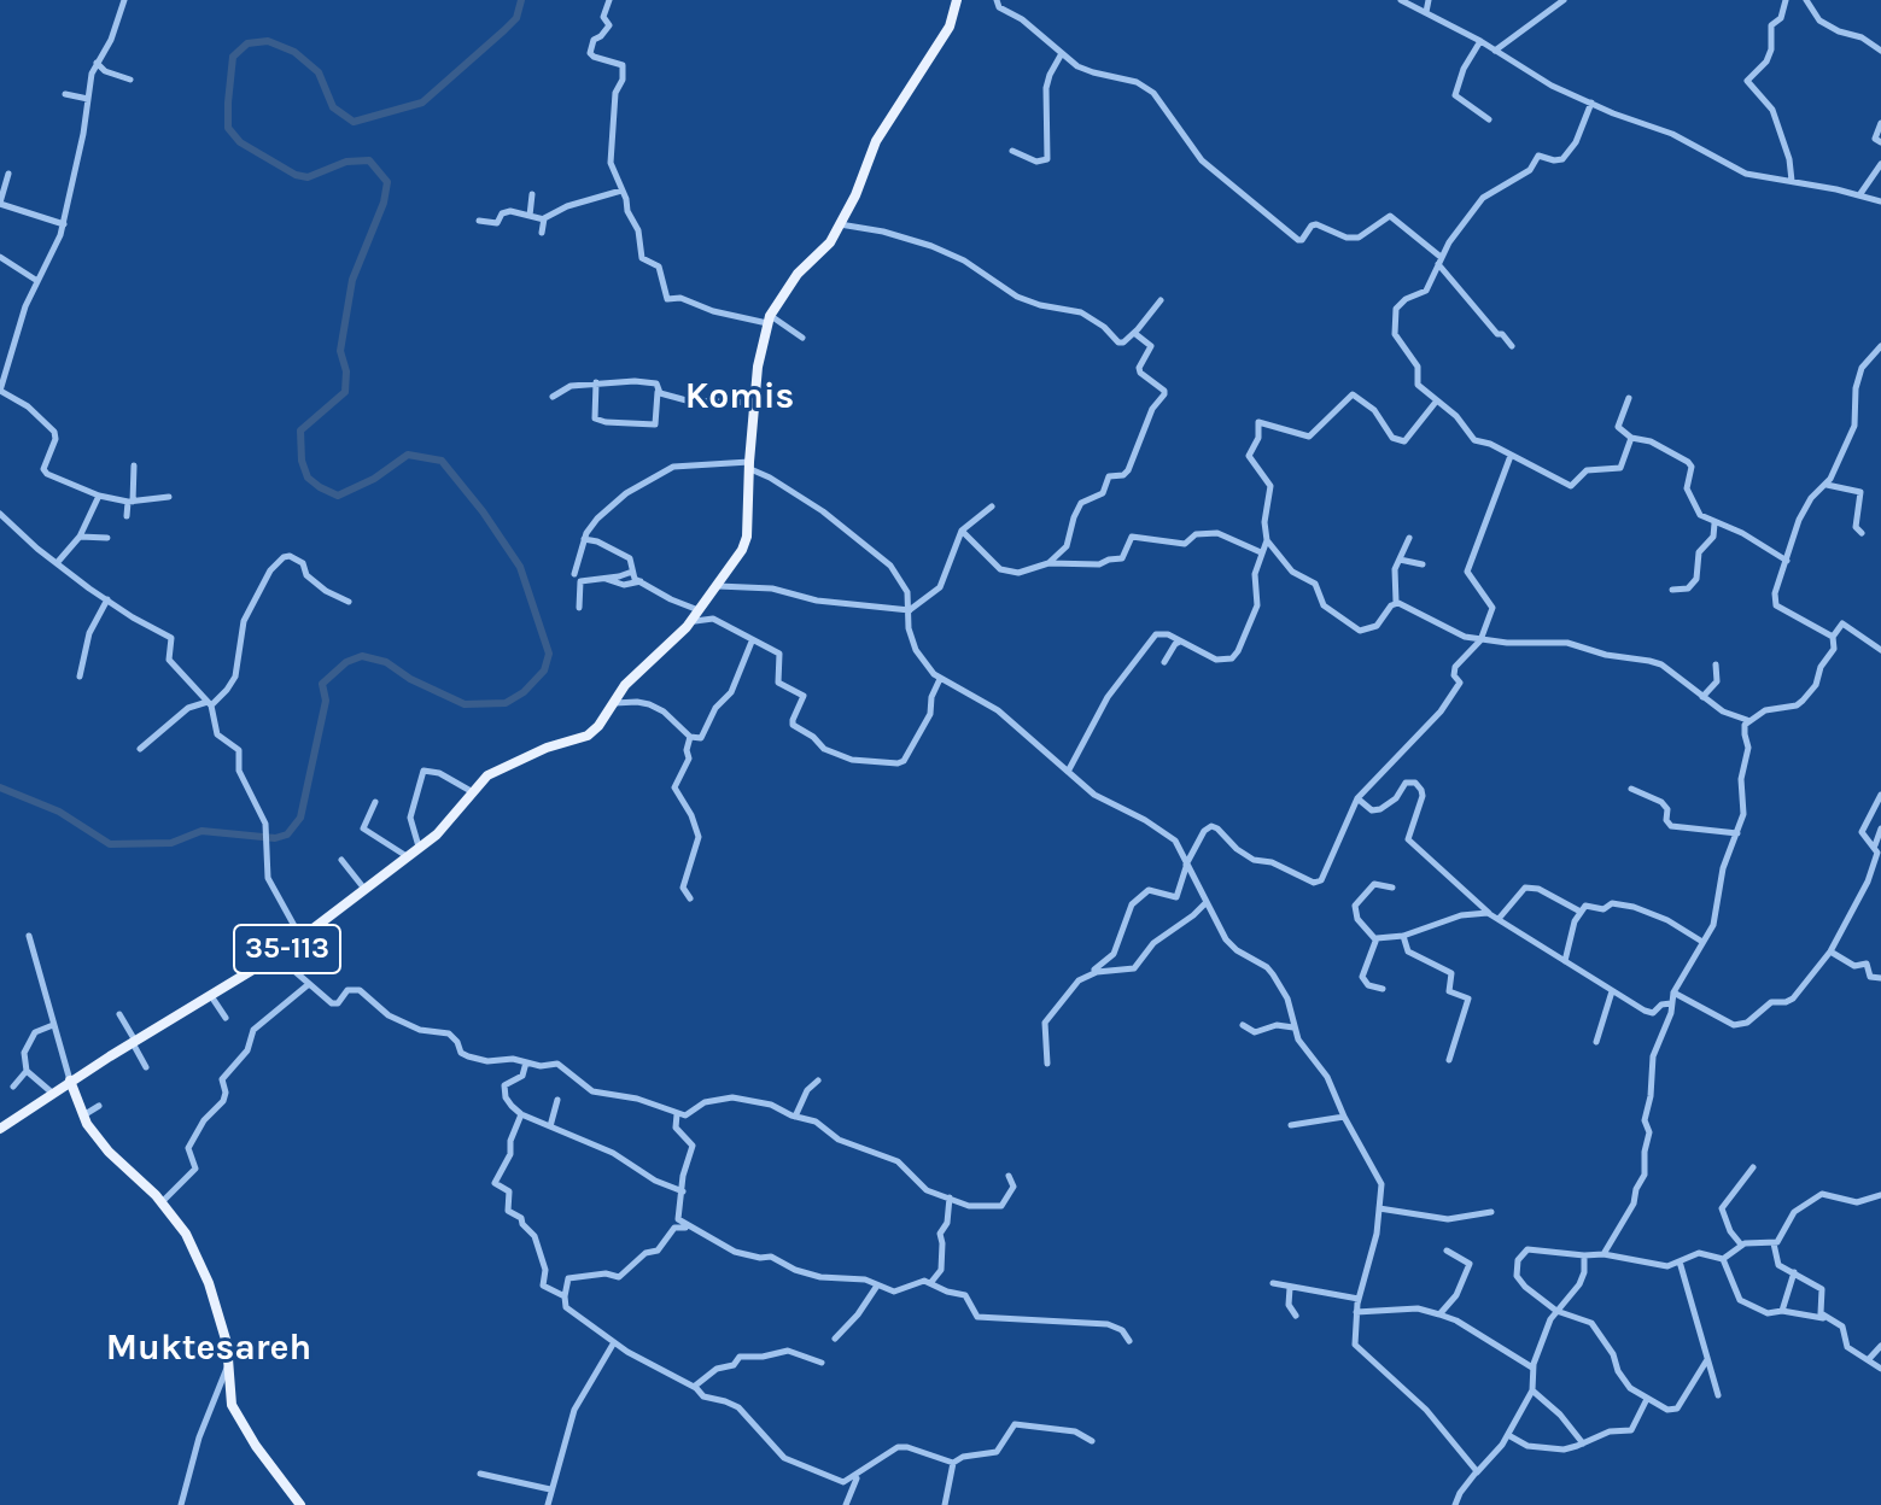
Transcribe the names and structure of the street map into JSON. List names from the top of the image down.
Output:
{
  "streets": {
    "main road": ["35-113"]
  },
  "districts": ["Komis", "Muktesareh"]
}
